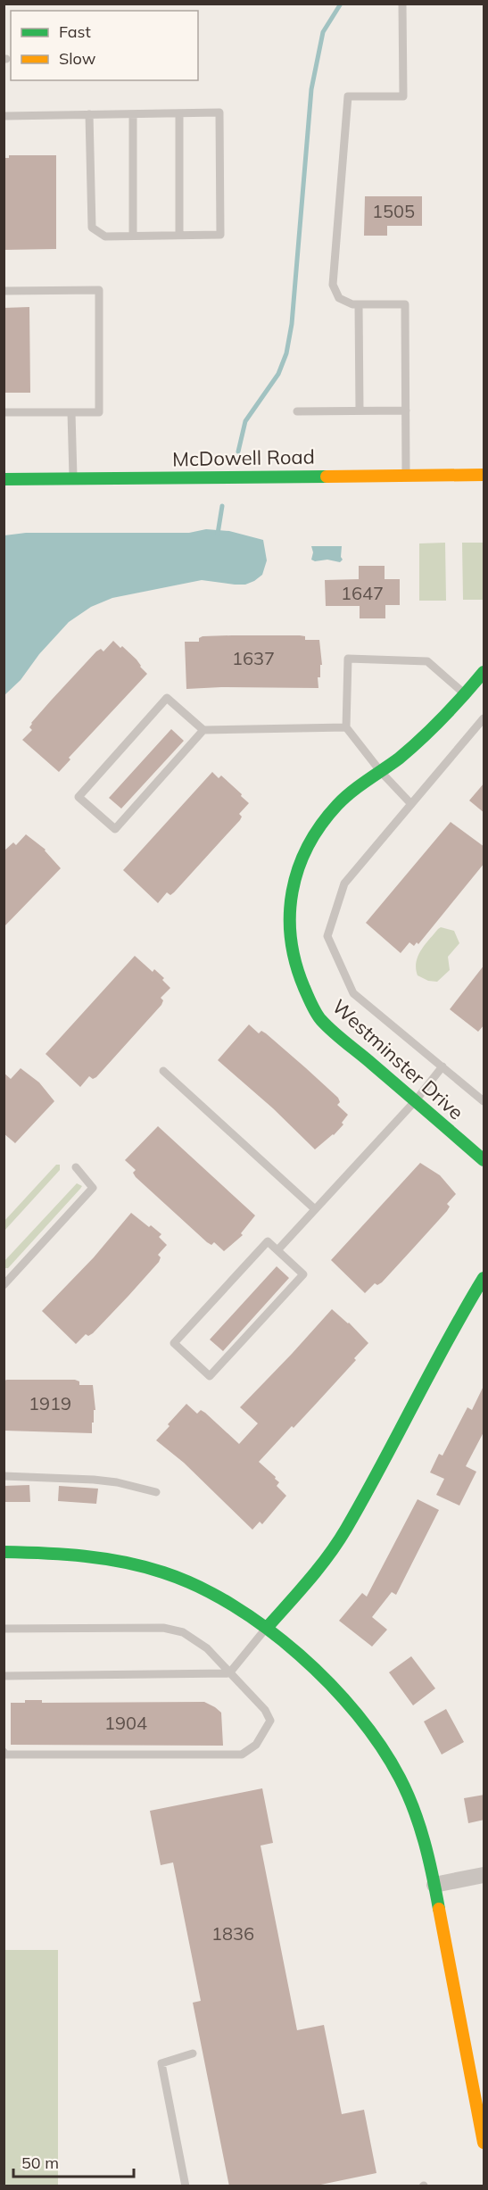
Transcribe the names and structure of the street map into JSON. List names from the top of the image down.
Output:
{
  "streets": {
    "street": ["McDowell Road", "Westminster Drive"]
  },
  "house_numbers": [
    "1505",
    "1647",
    "1637",
    "1919",
    "1904",
    "1836"
  ],
  "legend": ["Fast", "Slow"],
  "scale_bar": "50 m"
}
